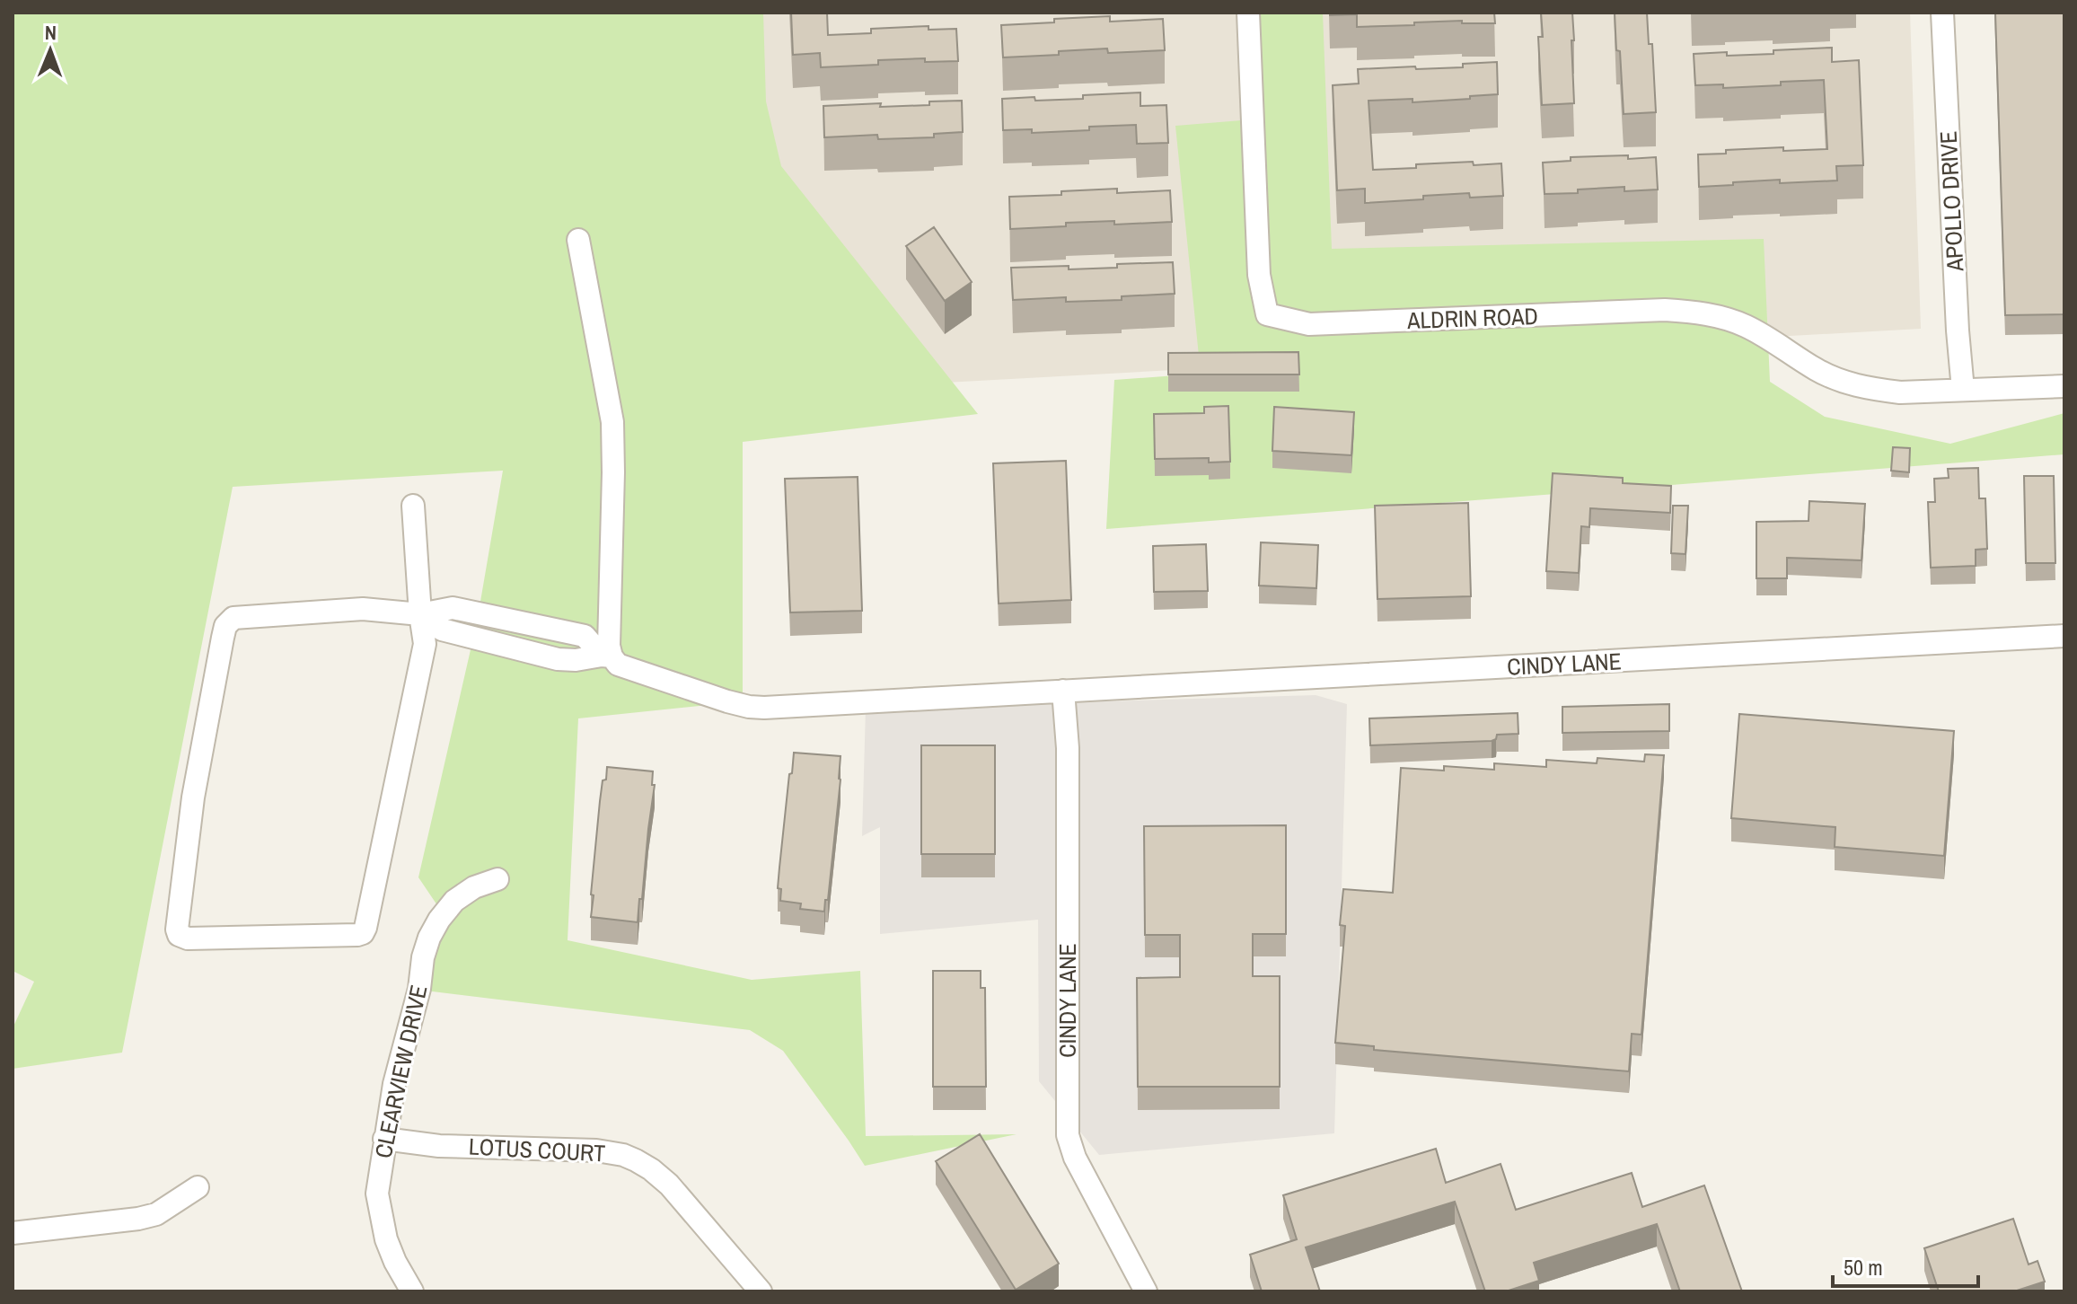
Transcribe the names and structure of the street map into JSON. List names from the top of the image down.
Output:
{
  "streets": {
    "street": [
      "APOLLO DRIVE",
      "ALDRIN ROAD",
      "CINDY LANE",
      "CLEARVIEW DRIVE",
      "LOTUS COURT"
    ]
  },
  "crossings": [
    ["APOLLO DRIVE", "ALDRIN ROAD"],
    ["CLEARVIEW DRIVE", "LOTUS COURT"]
  ],
  "scale_bar": "50 m",
  "north": "top"
}
